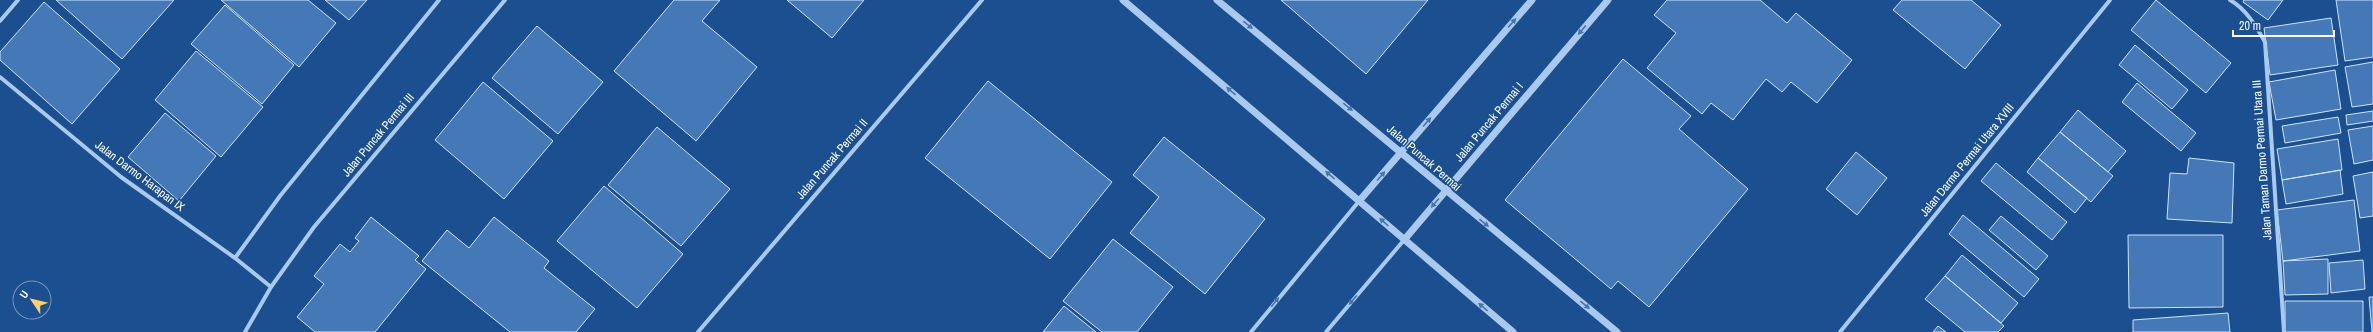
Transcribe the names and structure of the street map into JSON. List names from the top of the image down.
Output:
{
  "streets": {
    "street": [
      "Jalan Puncak Permai I",
      "Jalan Puncak Permai III",
      "Jalan Puncak Permai",
      "Jalan Puncak Permai II",
      "Jalan Darmo Permai Utara XVIII",
      "Jalan Taman Darmo Permai Utara III",
      "Jalan Darmo Harapan IX"
    ]
  },
  "crossings": [
    ["Jalan Puncak Permai I", "Jalan Puncak Permai"],
    ["Jalan Puncak Permai III", "Jalan Darmo Harapan IX"]
  ],
  "scale_bar": "20 m",
  "north": "top left"
}
